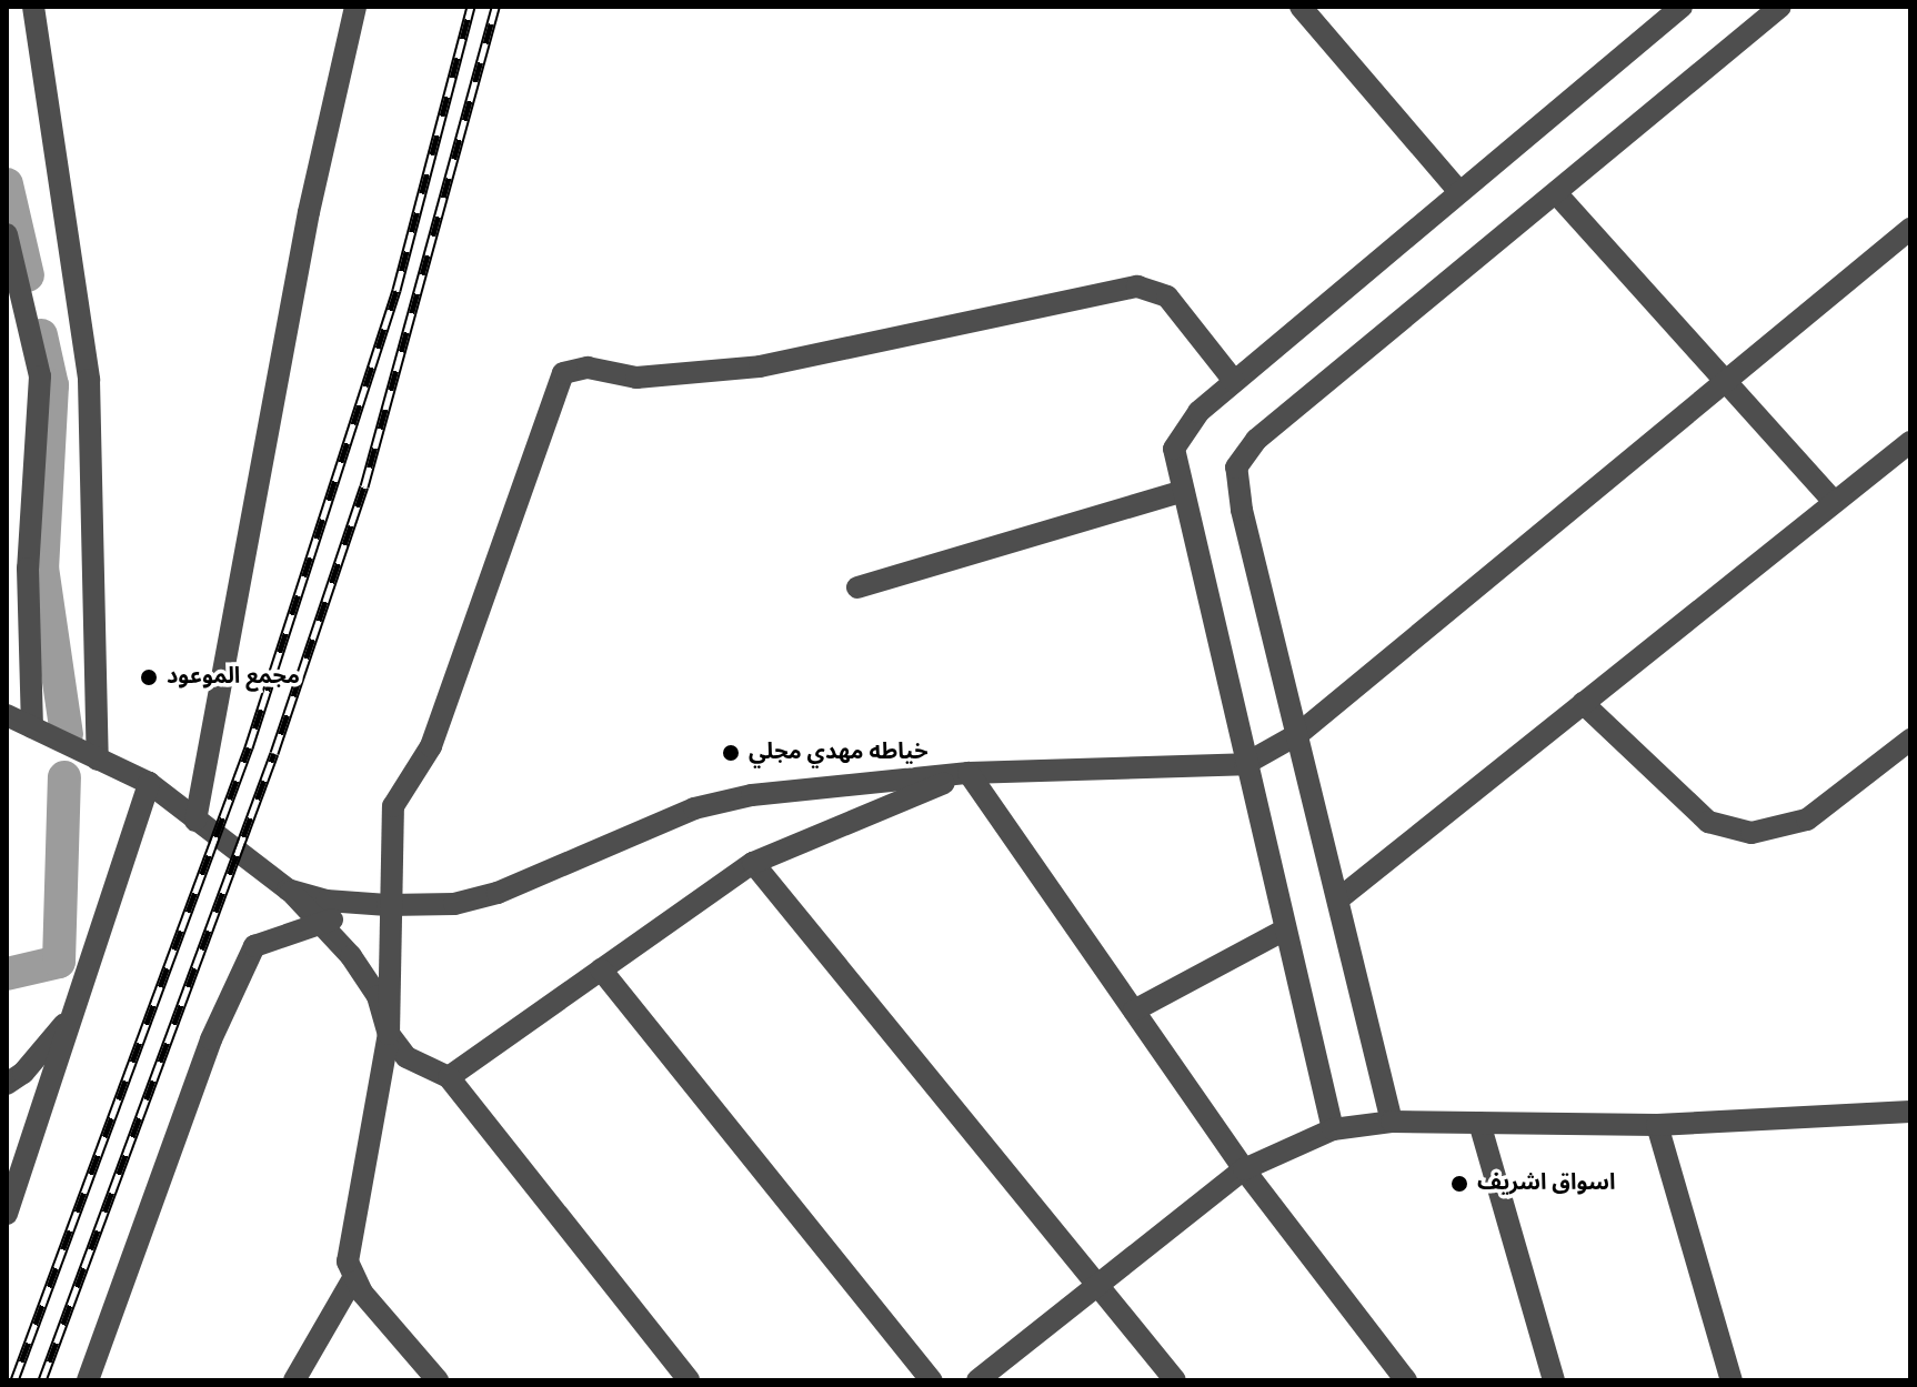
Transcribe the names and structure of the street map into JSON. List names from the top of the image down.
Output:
{
  "places": ["مجمع الموعود", "خياطه مهدي مجلي", "اسواق اشريف"]
}
